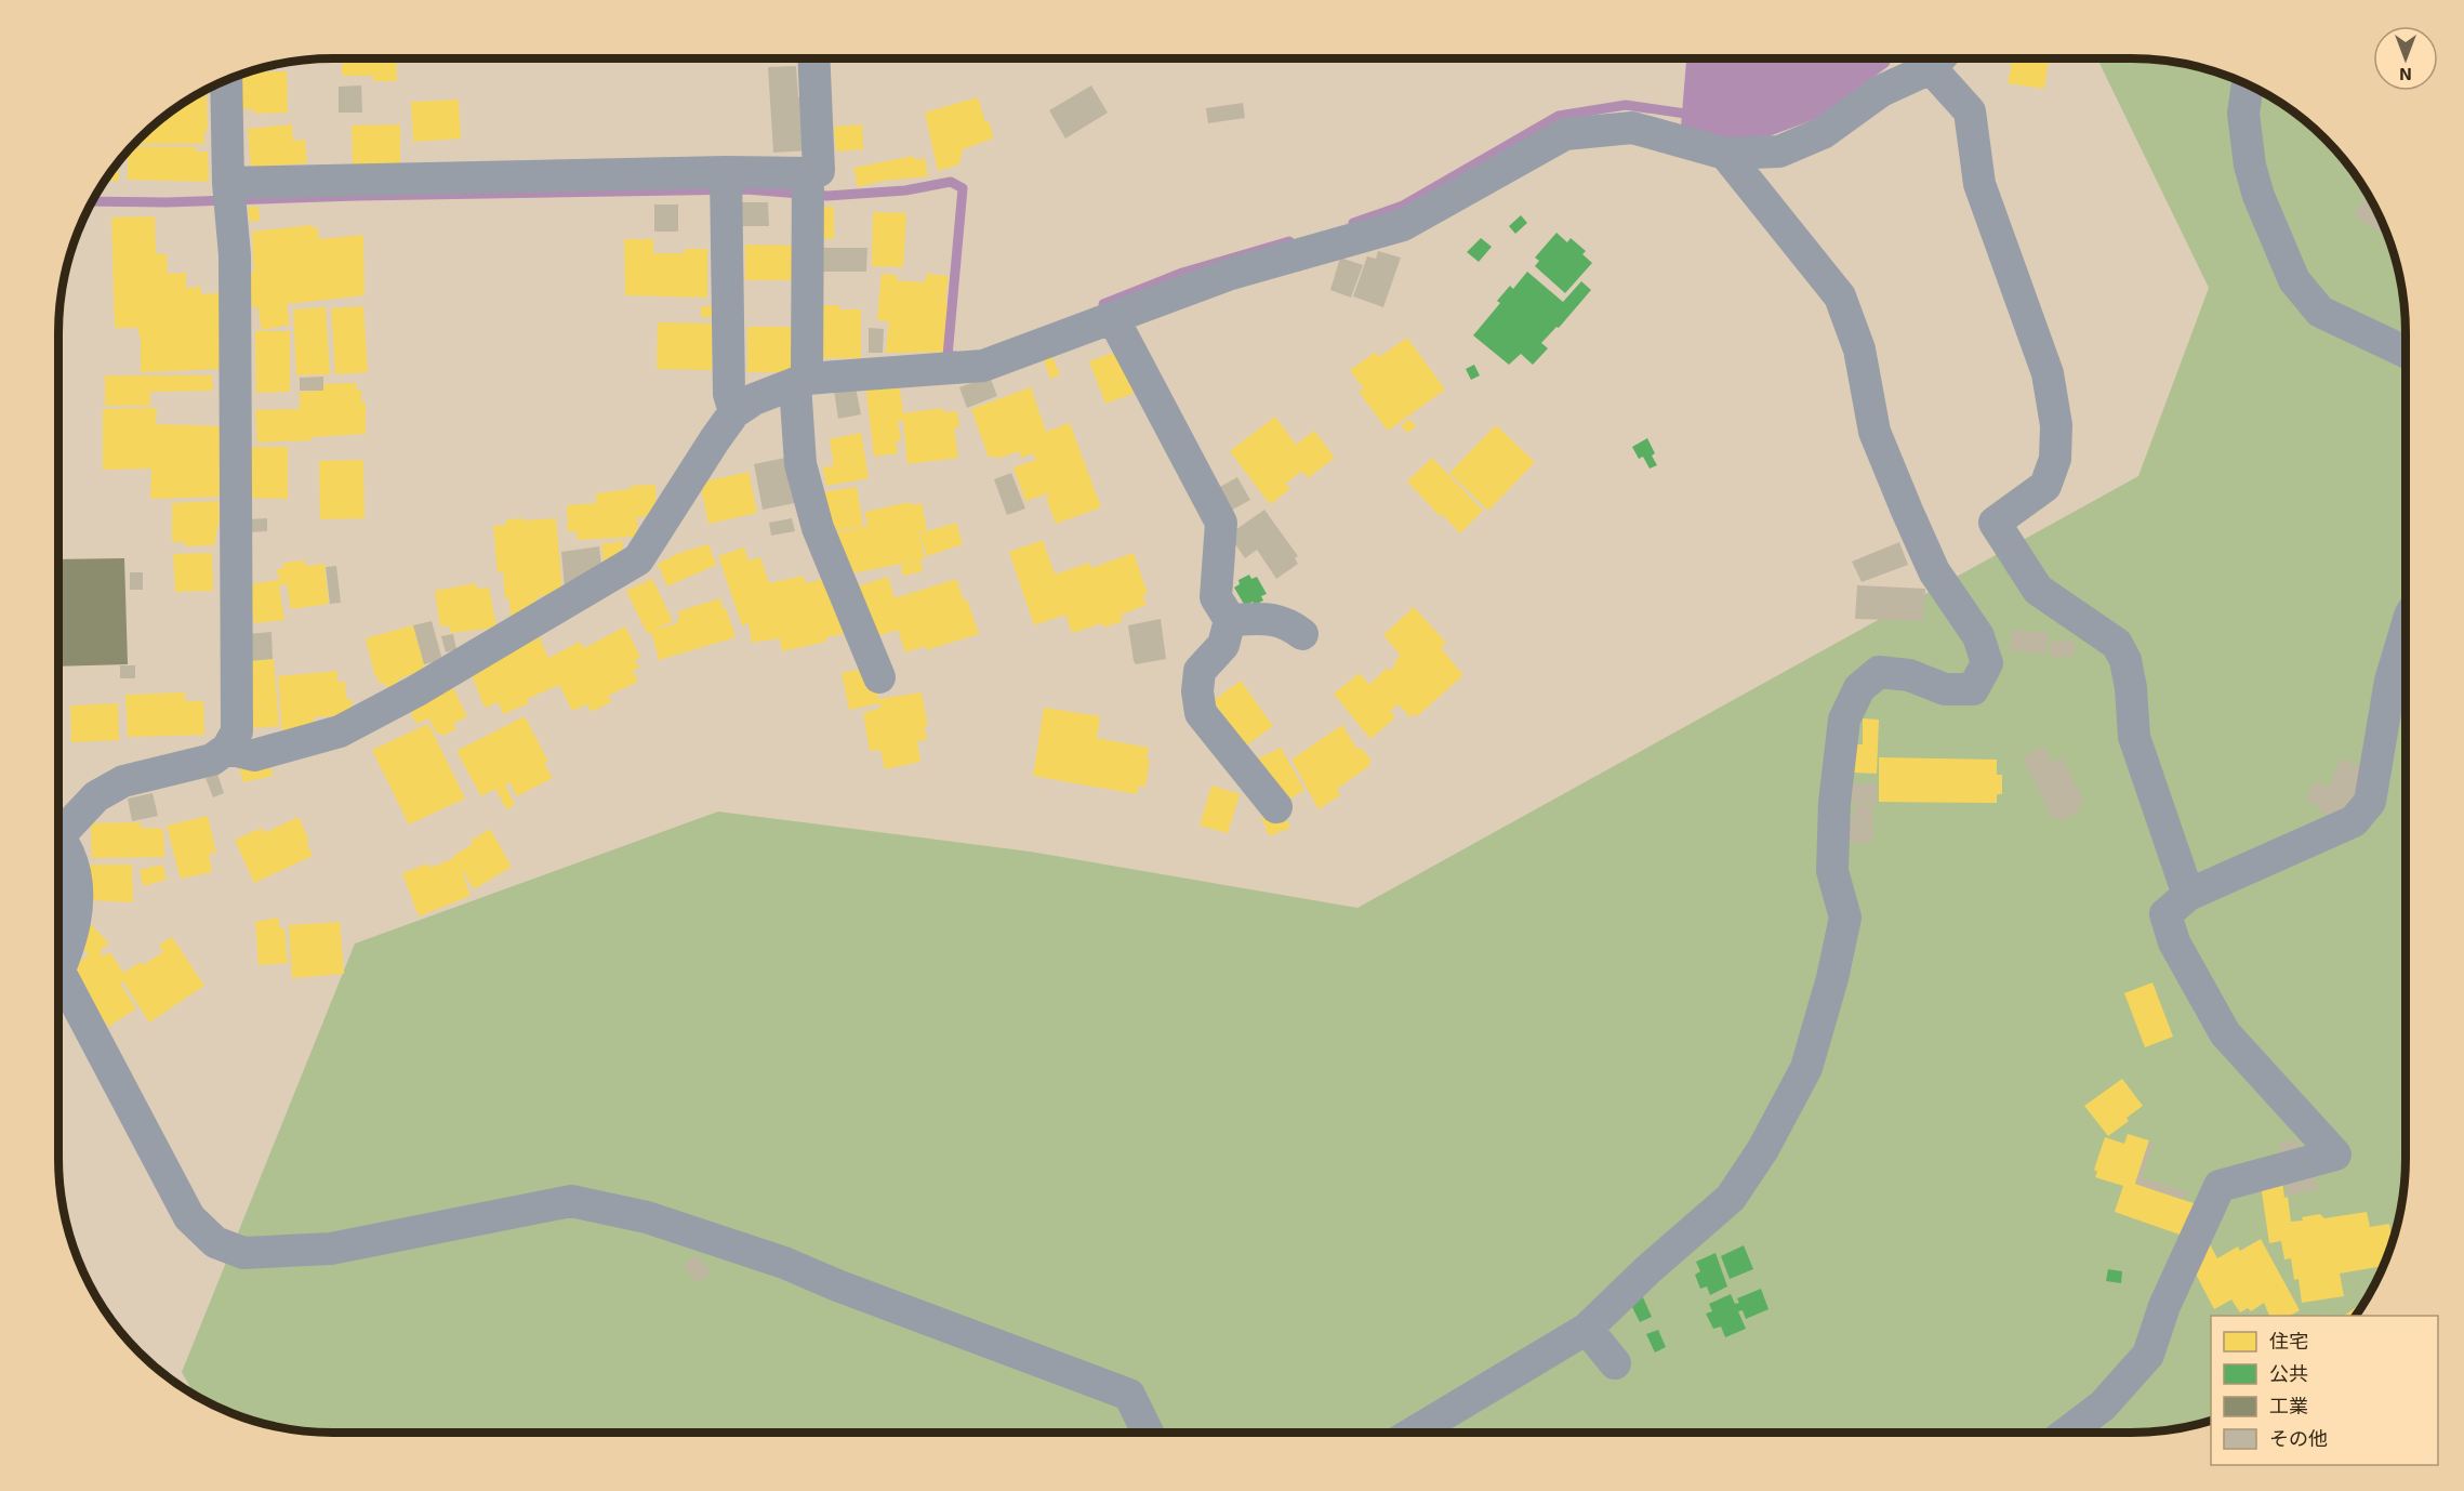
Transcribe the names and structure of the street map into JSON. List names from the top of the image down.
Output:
{
  "legend": [
    "住宅",
    "公共",
    "工業",
    "その他"
  ],
  "north": "bottom"
}
